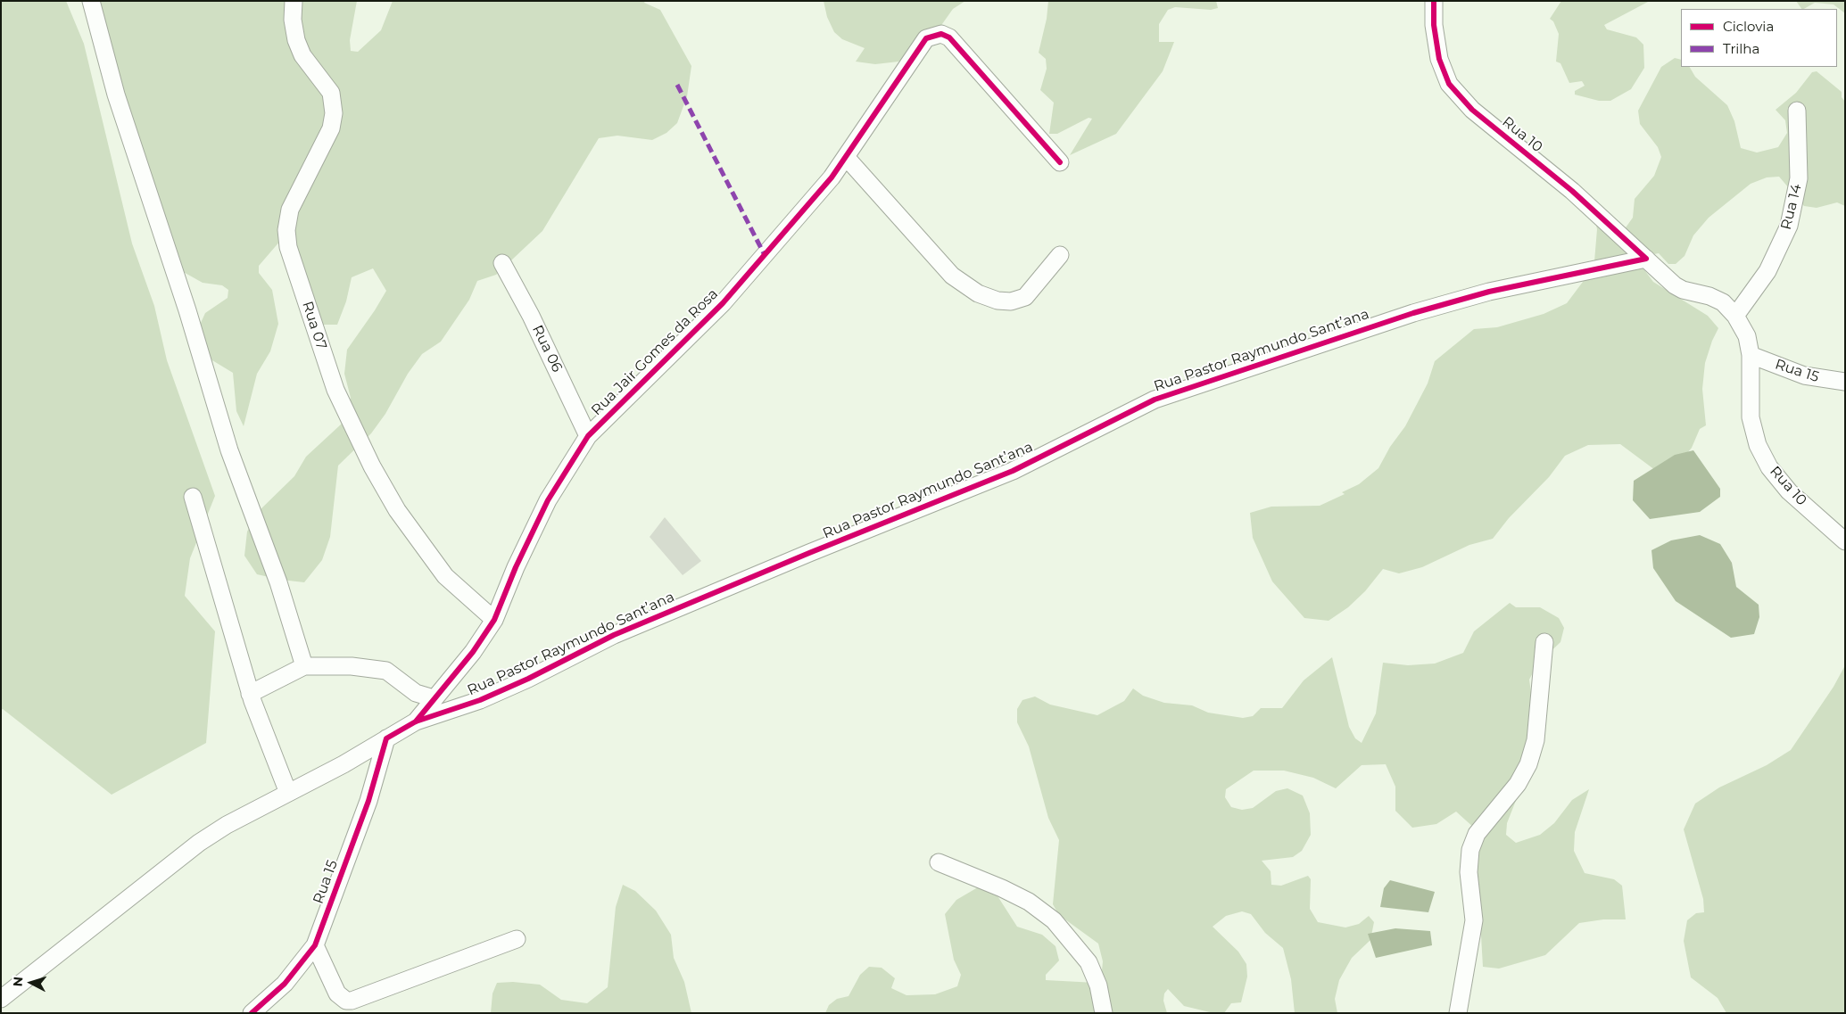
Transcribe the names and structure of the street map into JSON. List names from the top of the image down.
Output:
{
  "streets": {
    "street": [
      "Rua 10",
      "Rua 14",
      "Rua 07",
      "Rua 06",
      "Rua Pastor Raymundo Sant’ana",
      "Rua Jair Gomes da Rosa",
      "Rua 15"
    ]
  },
  "crossings": [
    ["Rua 10", "Rua 14"],
    ["Rua 10", "Rua Pastor Raymundo Sant’ana"],
    ["Rua 10", "Rua 15"],
    ["Rua 07", "Rua Jair Gomes da Rosa"],
    ["Rua 06", "Rua Jair Gomes da Rosa"],
    ["Rua Pastor Raymundo Sant’ana", "Rua Jair Gomes da Rosa"],
    ["Rua Pastor Raymundo Sant’ana", "Rua 15"]
  ],
  "legend": ["Ciclovia", "Trilha"],
  "north": "left"
}
